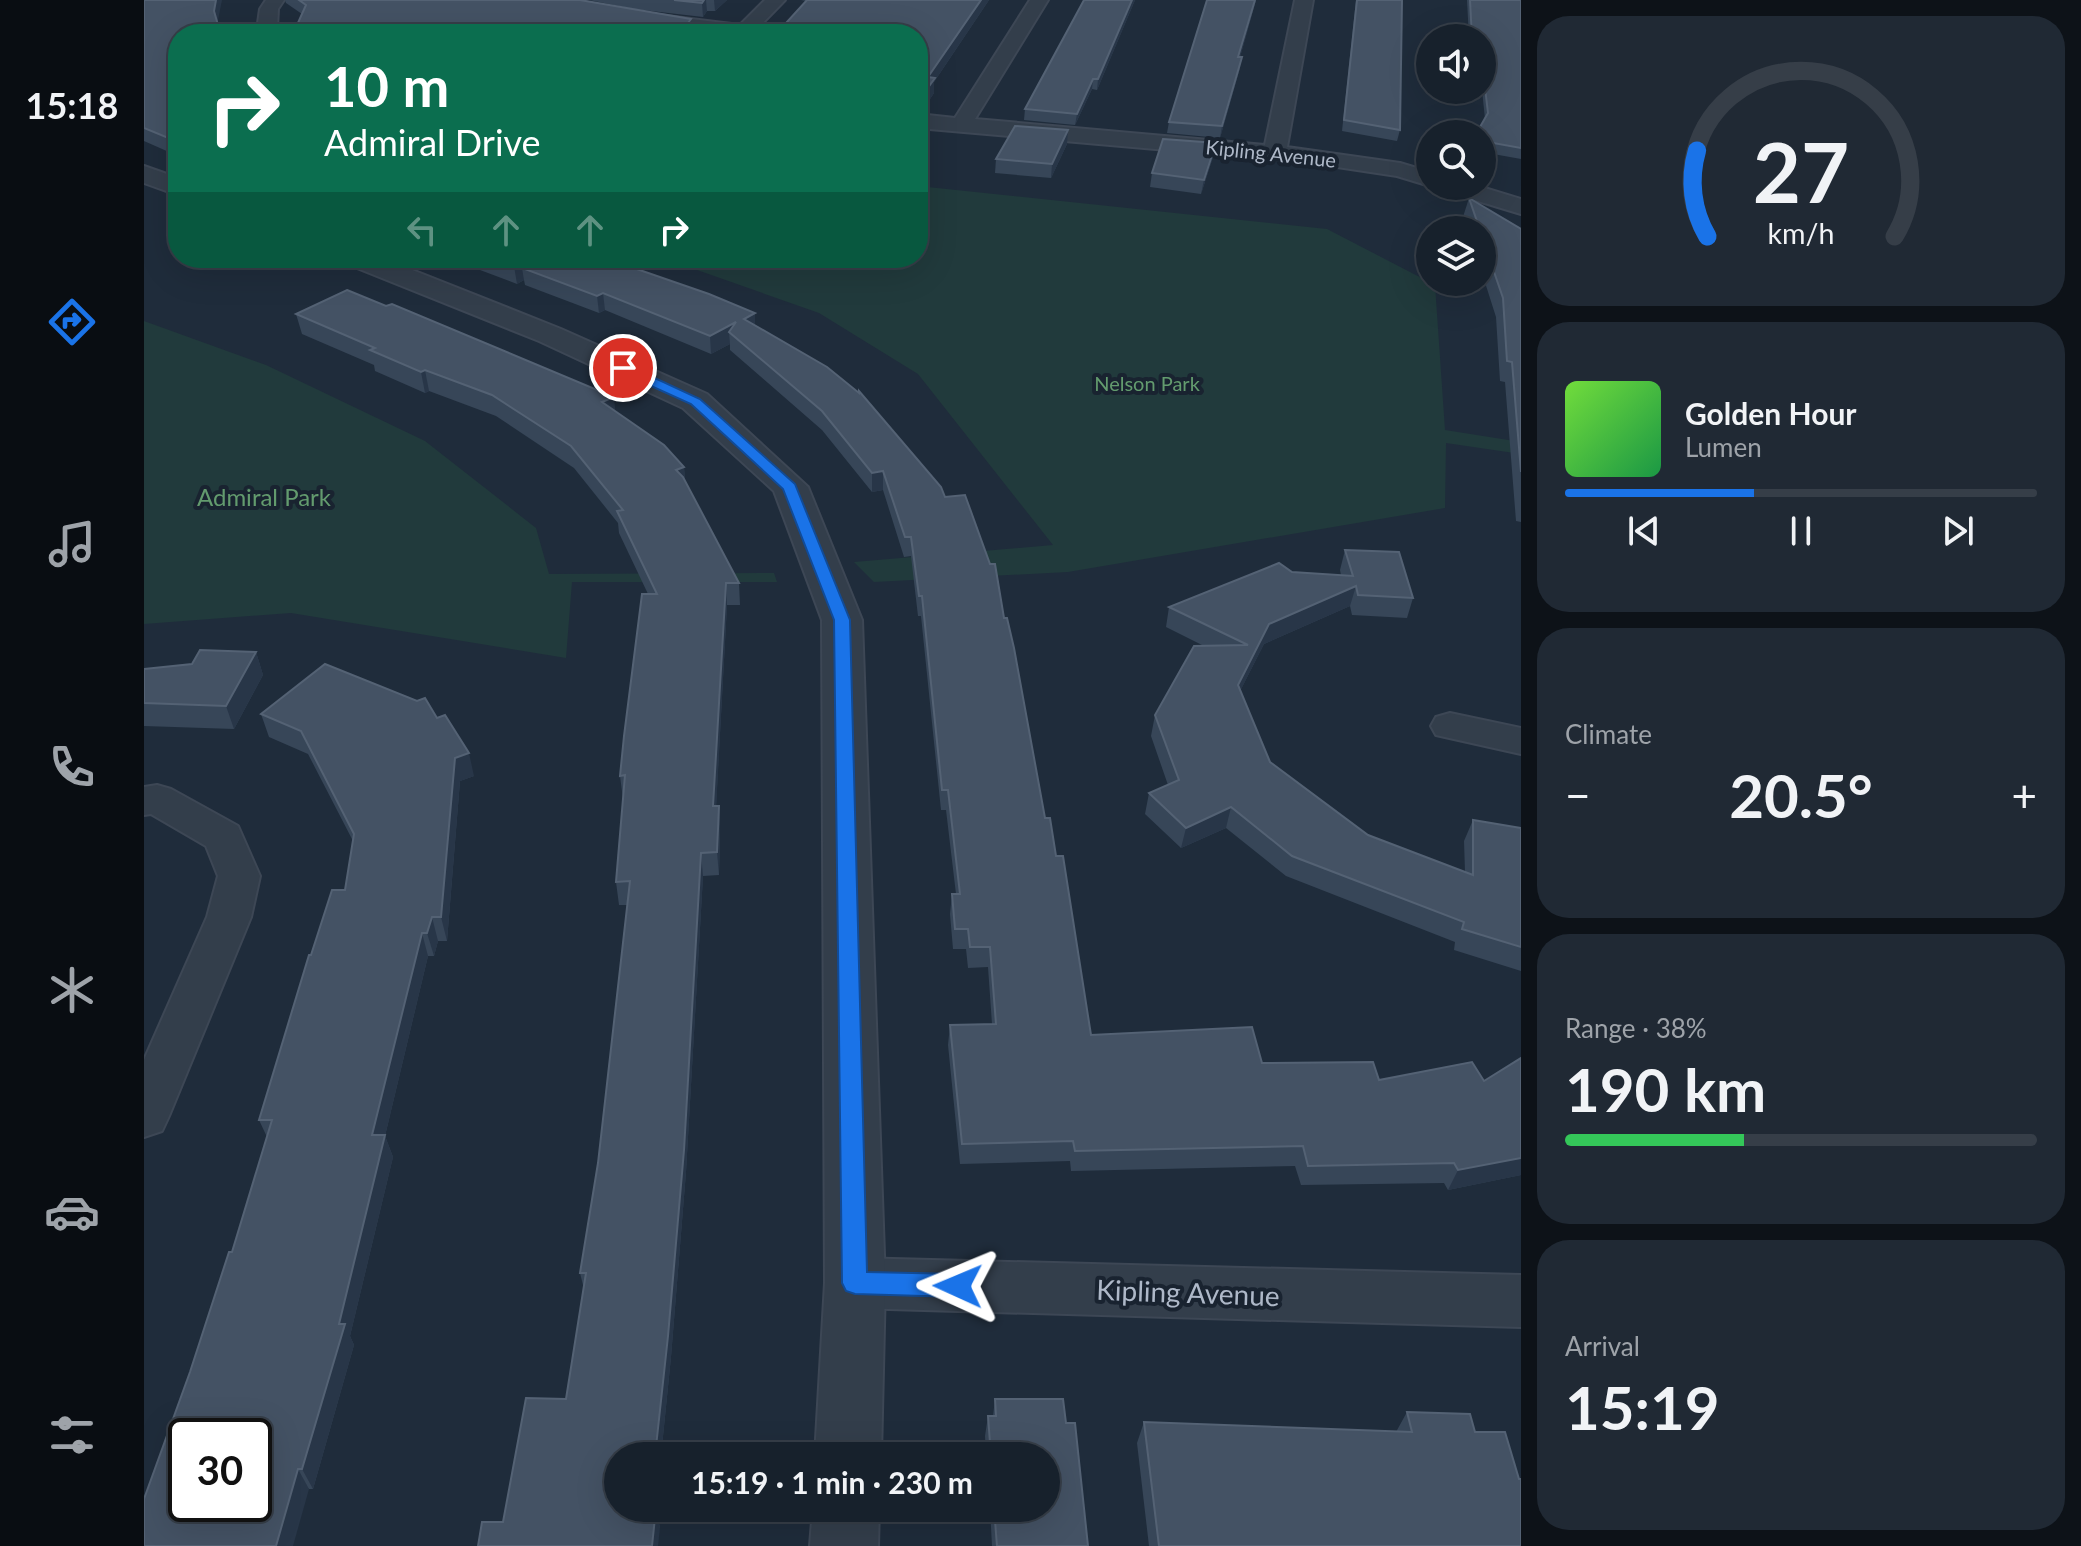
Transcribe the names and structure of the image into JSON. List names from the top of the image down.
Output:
{
  "streets": {
    "street": ["Kipling Avenue"]
  },
  "parks": ["Nelson Park", "Admiral Park"],
  "page": {
    "tabs": "15:18",
    "turn": ["10 m", "Admiral Drive"],
    "song": ["Golden Hour", "Lumen"],
    "tile": [
      "Climate",
      ["Range · 38%", "190 km"],
      ["Arrival", "15:19"]
    ],
    "heat": ["−", "20.5°", "+"],
    "limit": "30",
    "trip": "15:19 · 1 min · 230 m",
    "gauge": ["27", "km/h"]
  }
}
